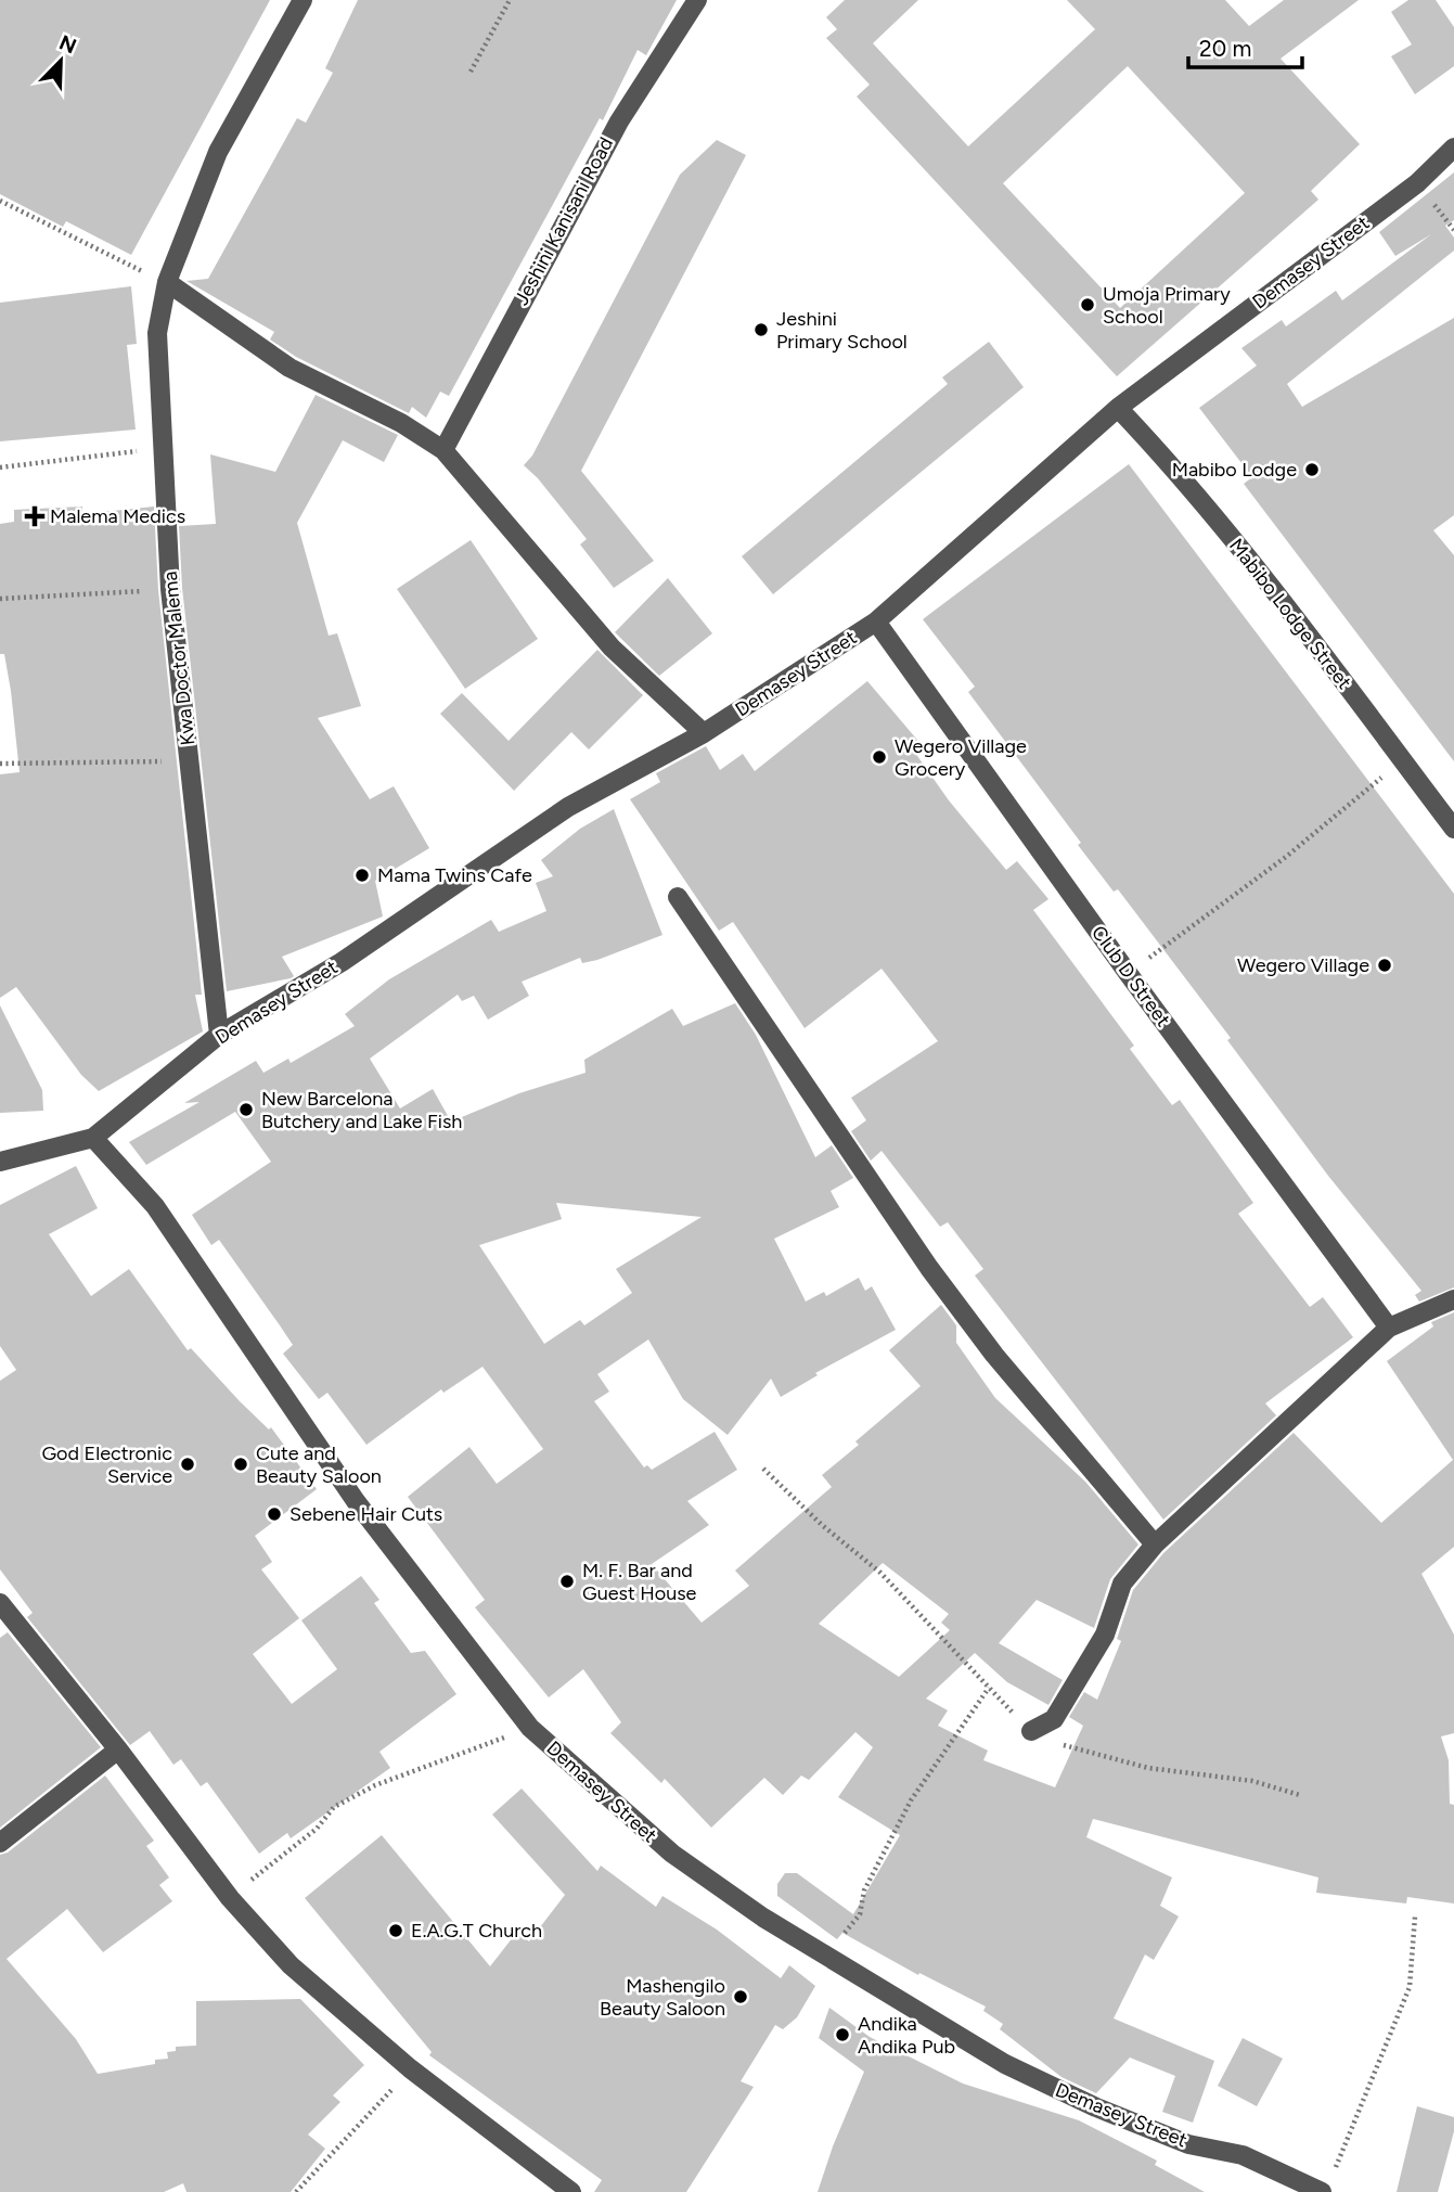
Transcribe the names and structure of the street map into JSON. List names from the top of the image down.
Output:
{
  "streets": {
    "street": [
      "Jeshini Kanisani Road",
      "Demasey Street",
      "Mabibo Lodge Street",
      "Kwa Doctor Malema",
      "Club D Street"
    ]
  },
  "crossings": [
    ["Demasey Street", "Mabibo Lodge Street"],
    ["Demasey Street", "Kwa Doctor Malema"],
    ["Demasey Street", "Club D Street"]
  ],
  "places": {
    "other": [
      "Umoja Primary School",
      "Jeshini Primary School",
      "Mabibo Lodge",
      "Wegero Village Grocery",
      "Mama Twins Cafe",
      "Wegero Village",
      "New Barcelona Butchery and Lake Fish",
      "God Electronic Service",
      "Cute and Beauty Saloon",
      "Sebene Hair Cuts",
      "M. F. Bar and Guest House",
      "E.A.G.T Church",
      "Mashengilo Beauty Saloon",
      "Andika Andika Pub"
    ],
    "health": ["Malema Medics"]
  },
  "scale_bar": "20 m",
  "north": "top right"
}
